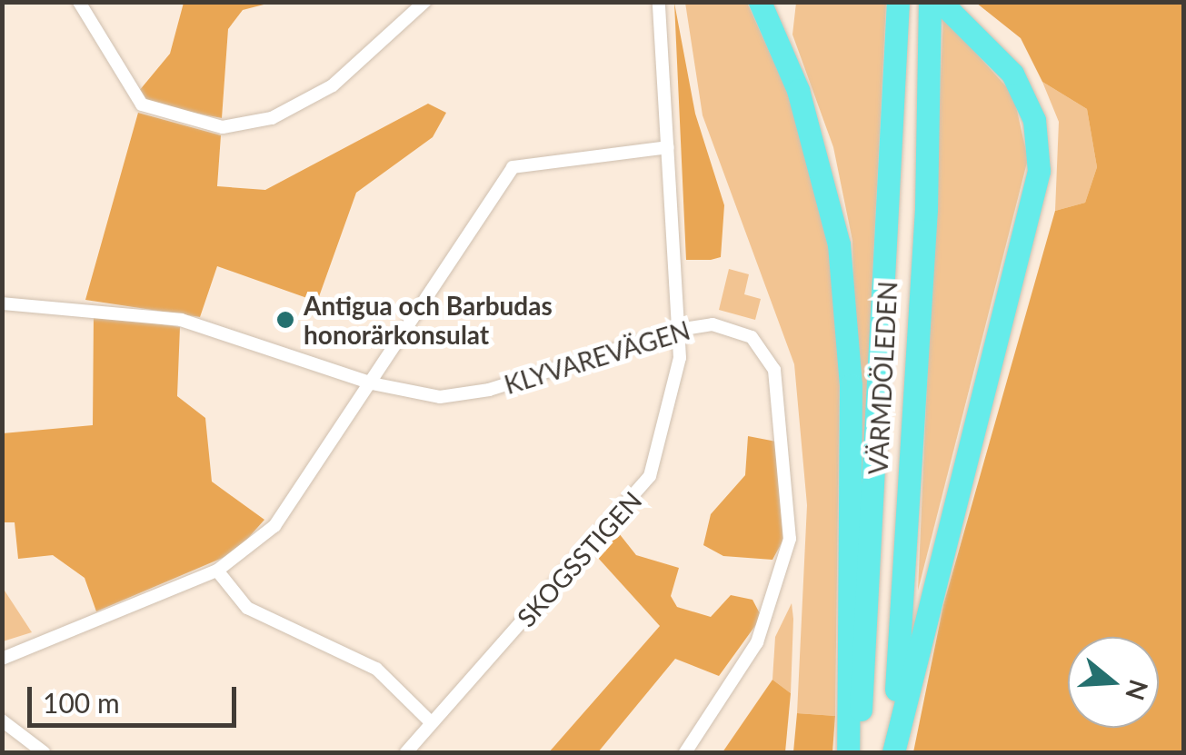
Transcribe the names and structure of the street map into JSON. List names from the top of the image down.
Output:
{
  "streets": {
    "highway": ["VÄRMDÖLEDEN"],
    "street": ["KLYVAREVÄGEN", "SKOGSSTIGEN"]
  },
  "crossings": [
    ["KLYVAREVÄGEN", "SKOGSSTIGEN"]
  ],
  "places": ["Antigua och Barbudas honorärkonsulat"],
  "scale_bar": "100 m",
  "north": "right"
}
